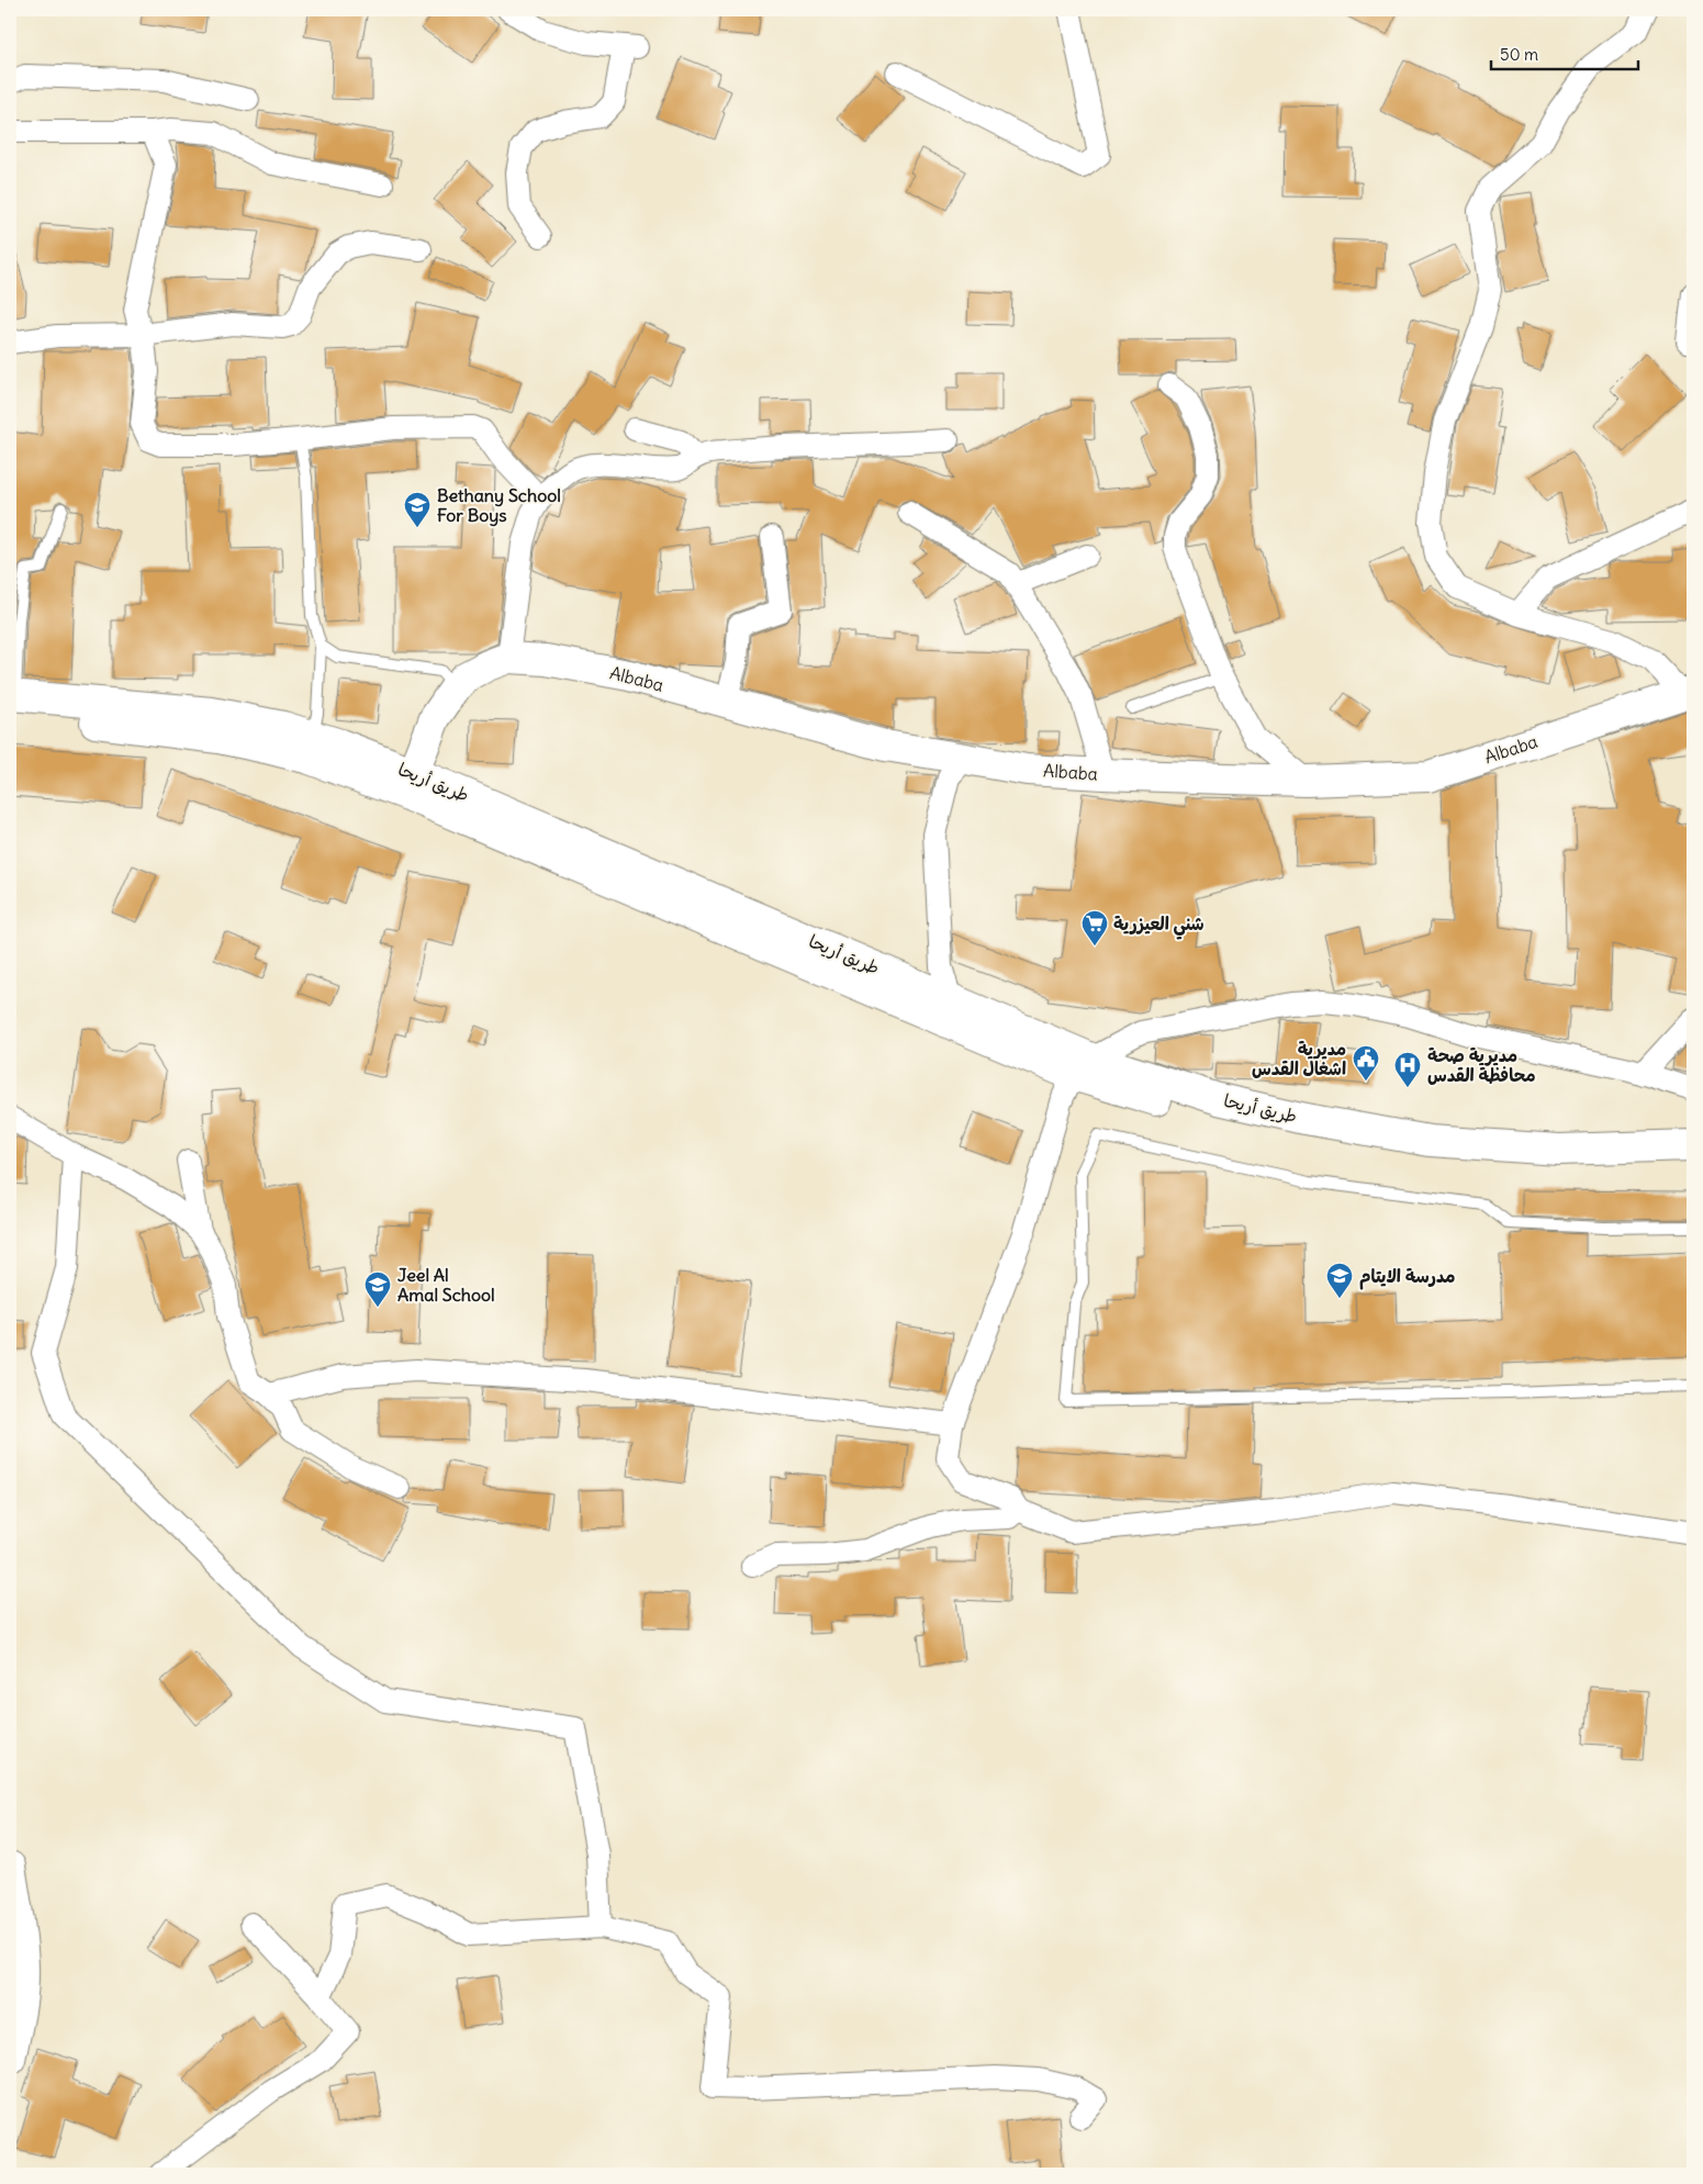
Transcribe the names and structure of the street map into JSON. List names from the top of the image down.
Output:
{
  "streets": {
    "main road": ["Albaba", "طريق أريحا"]
  },
  "crossings": [
    ["Albaba", "طريق أريحا"]
  ],
  "places": {
    "school or university": ["Bethany School For Boys", "مدرسة الايتام", "Jeel Al Amal School"],
    "supermarket": ["شني العيزرية"],
    "public building": ["مديرية اشغال القدس"],
    "hospital": ["مديرية صحة محافظة القدس"]
  },
  "scale_bar": "50 m"
}
